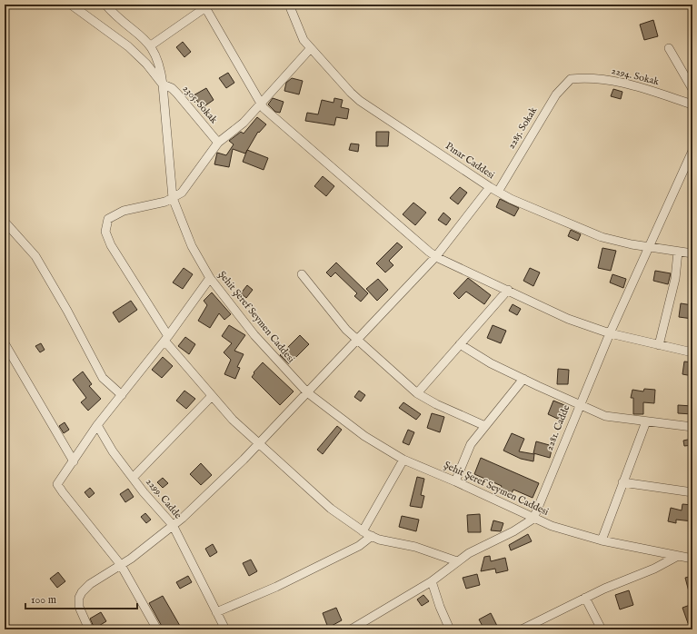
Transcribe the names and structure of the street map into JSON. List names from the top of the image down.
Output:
{
  "streets": {
    "street": [
      "2294. Sokak",
      "2305. Sokak",
      "2285. Sokak",
      "Pınar Caddesi",
      "Şehit Şeref Seymen Caddesi",
      "2281. Cadde",
      "2299. Cadde"
    ]
  },
  "crossings": [
    ["2294. Sokak", "2285. Sokak"],
    ["2305. Sokak", "Şehit Şeref Seymen Caddesi"],
    ["2285. Sokak", "Pınar Caddesi"],
    ["Pınar Caddesi", "2281. Cadde"],
    ["Şehit Şeref Seymen Caddesi", "2281. Cadde"]
  ],
  "scale_bar": "100 m"
}
